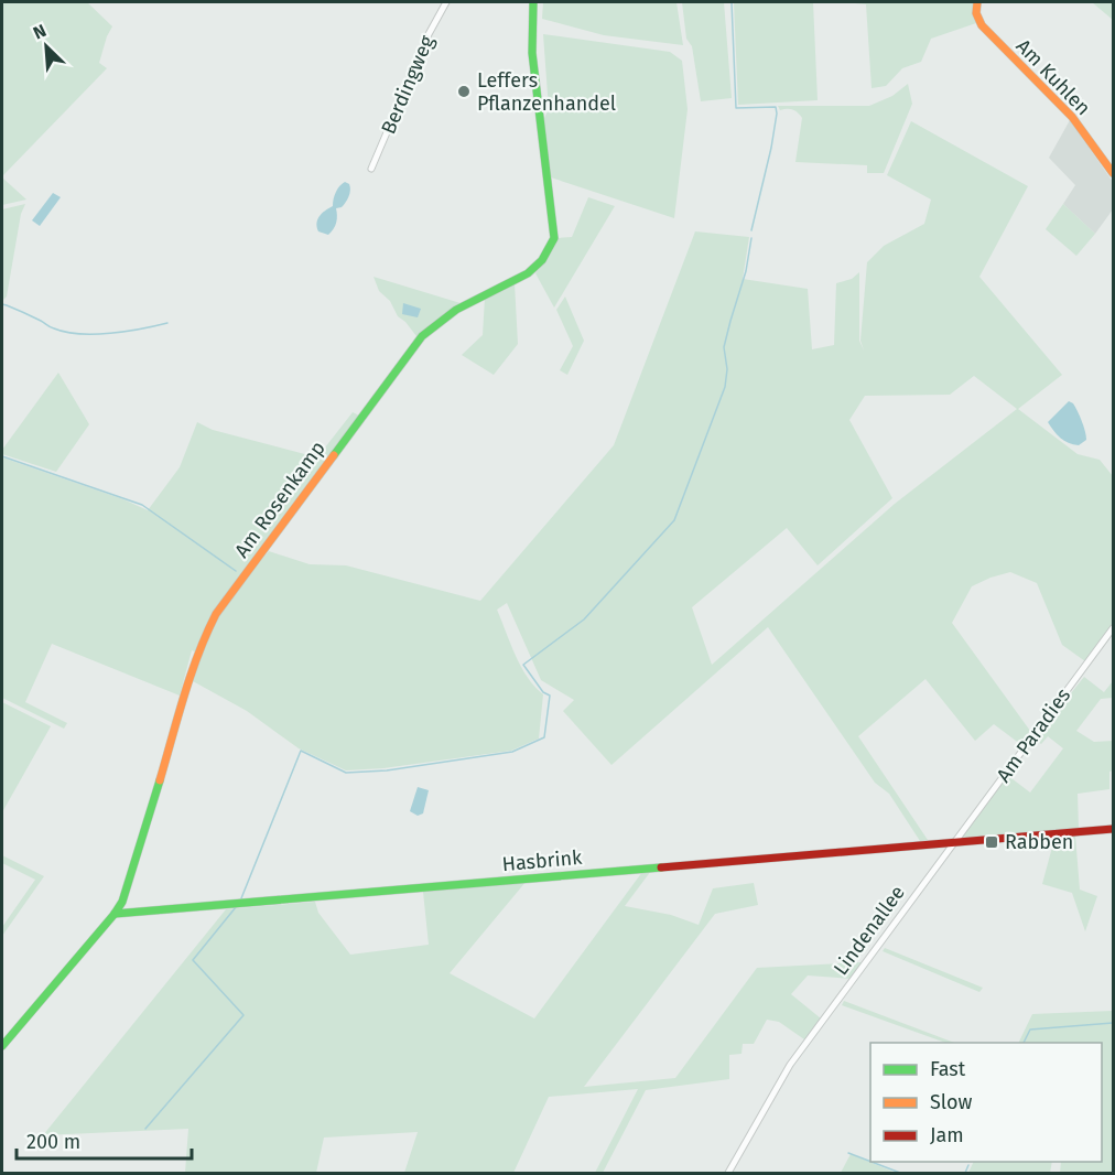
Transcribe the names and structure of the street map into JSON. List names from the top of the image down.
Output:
{
  "streets": {
    "street": [
      "Am Kuhlen",
      "Berdingweg",
      "Am Rosenkamp",
      "Am Paradies",
      "Hasbrink",
      "Lindenallee"
    ]
  },
  "crossings": [
    ["Am Rosenkamp", "Hasbrink"],
    ["Am Paradies", "Hasbrink"],
    ["Am Paradies", "Lindenallee"],
    ["Hasbrink", "Lindenallee"]
  ],
  "places": {
    "other": ["Leffers Pflanzenhandel"],
    "transit": ["Rabben"]
  },
  "legend": ["Fast", "Slow", "Jam"],
  "scale_bar": "200 m",
  "north": "top left"
}
